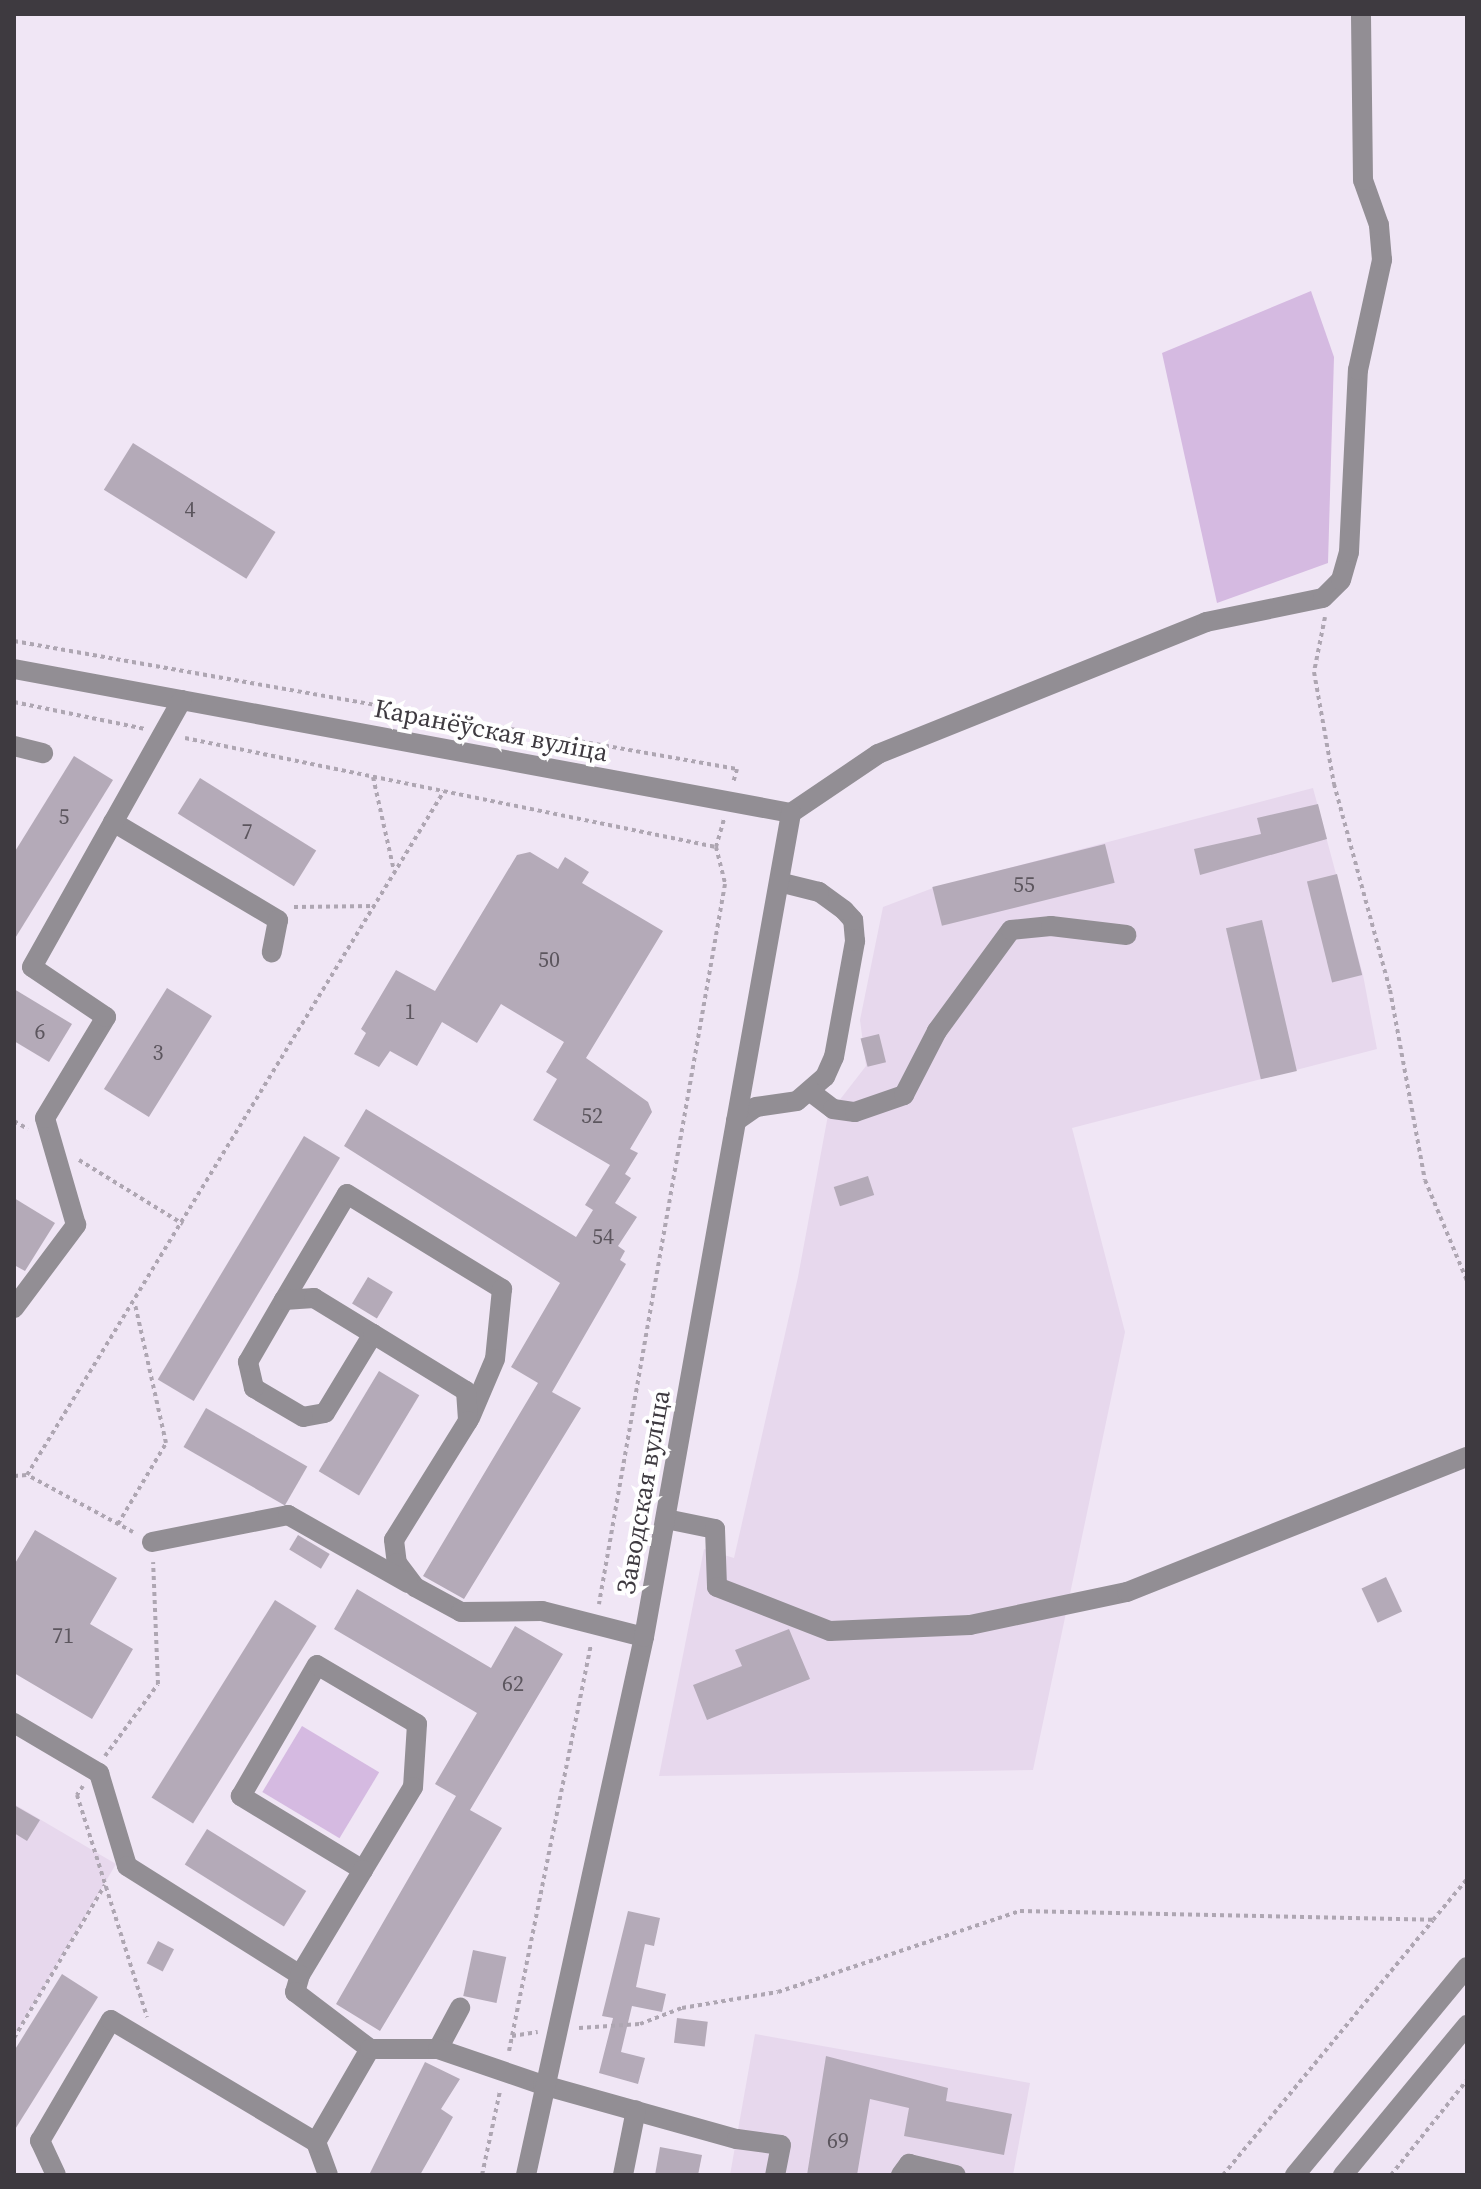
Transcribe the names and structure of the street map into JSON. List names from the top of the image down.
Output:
{
  "streets": {
    "street": ["Каранёўская вуліца", "Заводская вуліца"]
  },
  "crossings": [
    ["Каранёўская вуліца", "Заводская вуліца"]
  ],
  "house_numbers": [
    "4",
    "5",
    "7",
    "55",
    "50",
    "1",
    "6",
    "3",
    "52",
    "54",
    "71",
    "62",
    "69"
  ]
}
